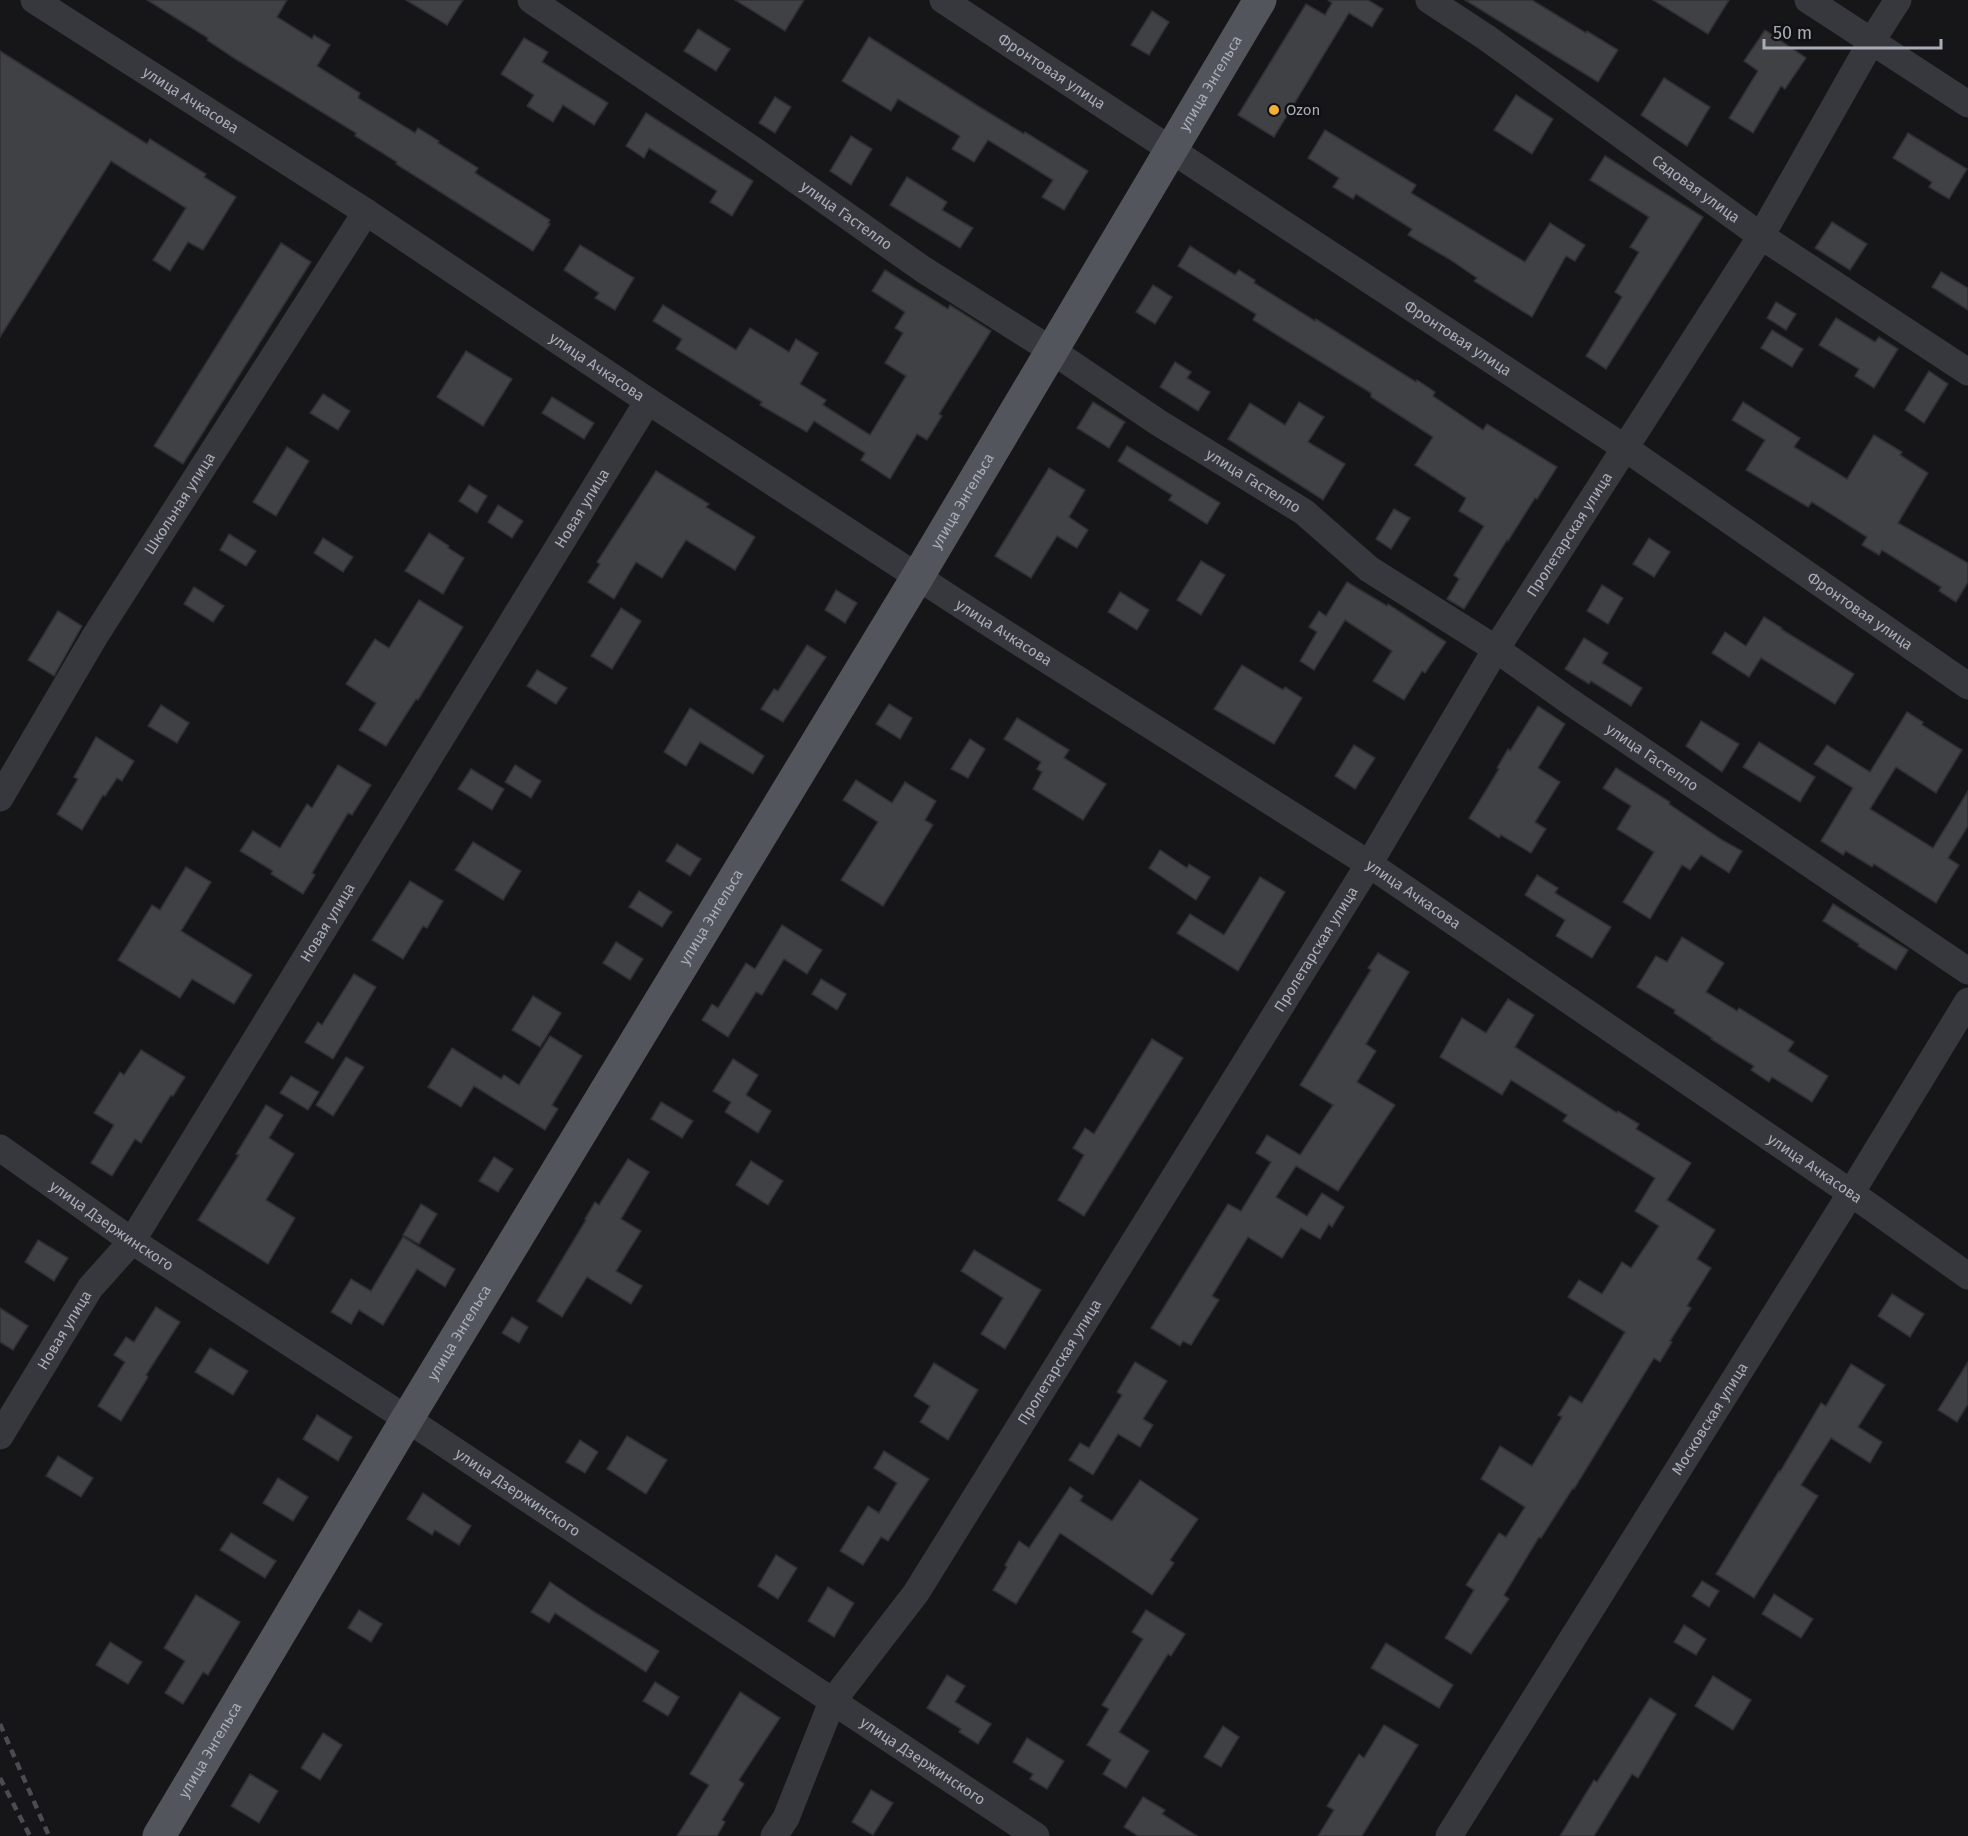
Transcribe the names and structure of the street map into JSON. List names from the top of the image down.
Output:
{
  "streets": {
    "main road": ["улица Энгельса"],
    "street": [
      "Фронтовая улица",
      "улица Ачкасова",
      "Садовая улица",
      "улица Гастелло",
      "Школьная улица",
      "Новая улица",
      "Пролетарская улица",
      "улица Дзержинского",
      "Московская улица"
    ]
  },
  "crossings": [
    ["Фронтовая улица", "улица Энгельса"],
    ["Фронтовая улица", "Пролетарская улица"],
    ["улица Энгельса", "улица Ачкасова"],
    ["улица Энгельса", "улица Гастелло"],
    ["улица Энгельса", "улица Дзержинского"],
    ["улица Ачкасова", "Школьная улица"],
    ["улица Ачкасова", "Новая улица"],
    ["улица Ачкасова", "Пролетарская улица"],
    ["улица Ачкасова", "Московская улица"],
    ["Садовая улица", "Пролетарская улица"],
    ["улица Гастелло", "Пролетарская улица"],
    ["Новая улица", "улица Дзержинского"],
    ["Пролетарская улица", "улица Дзержинского"]
  ],
  "places": ["Ozon"],
  "scale_bar": "50 m"
}
